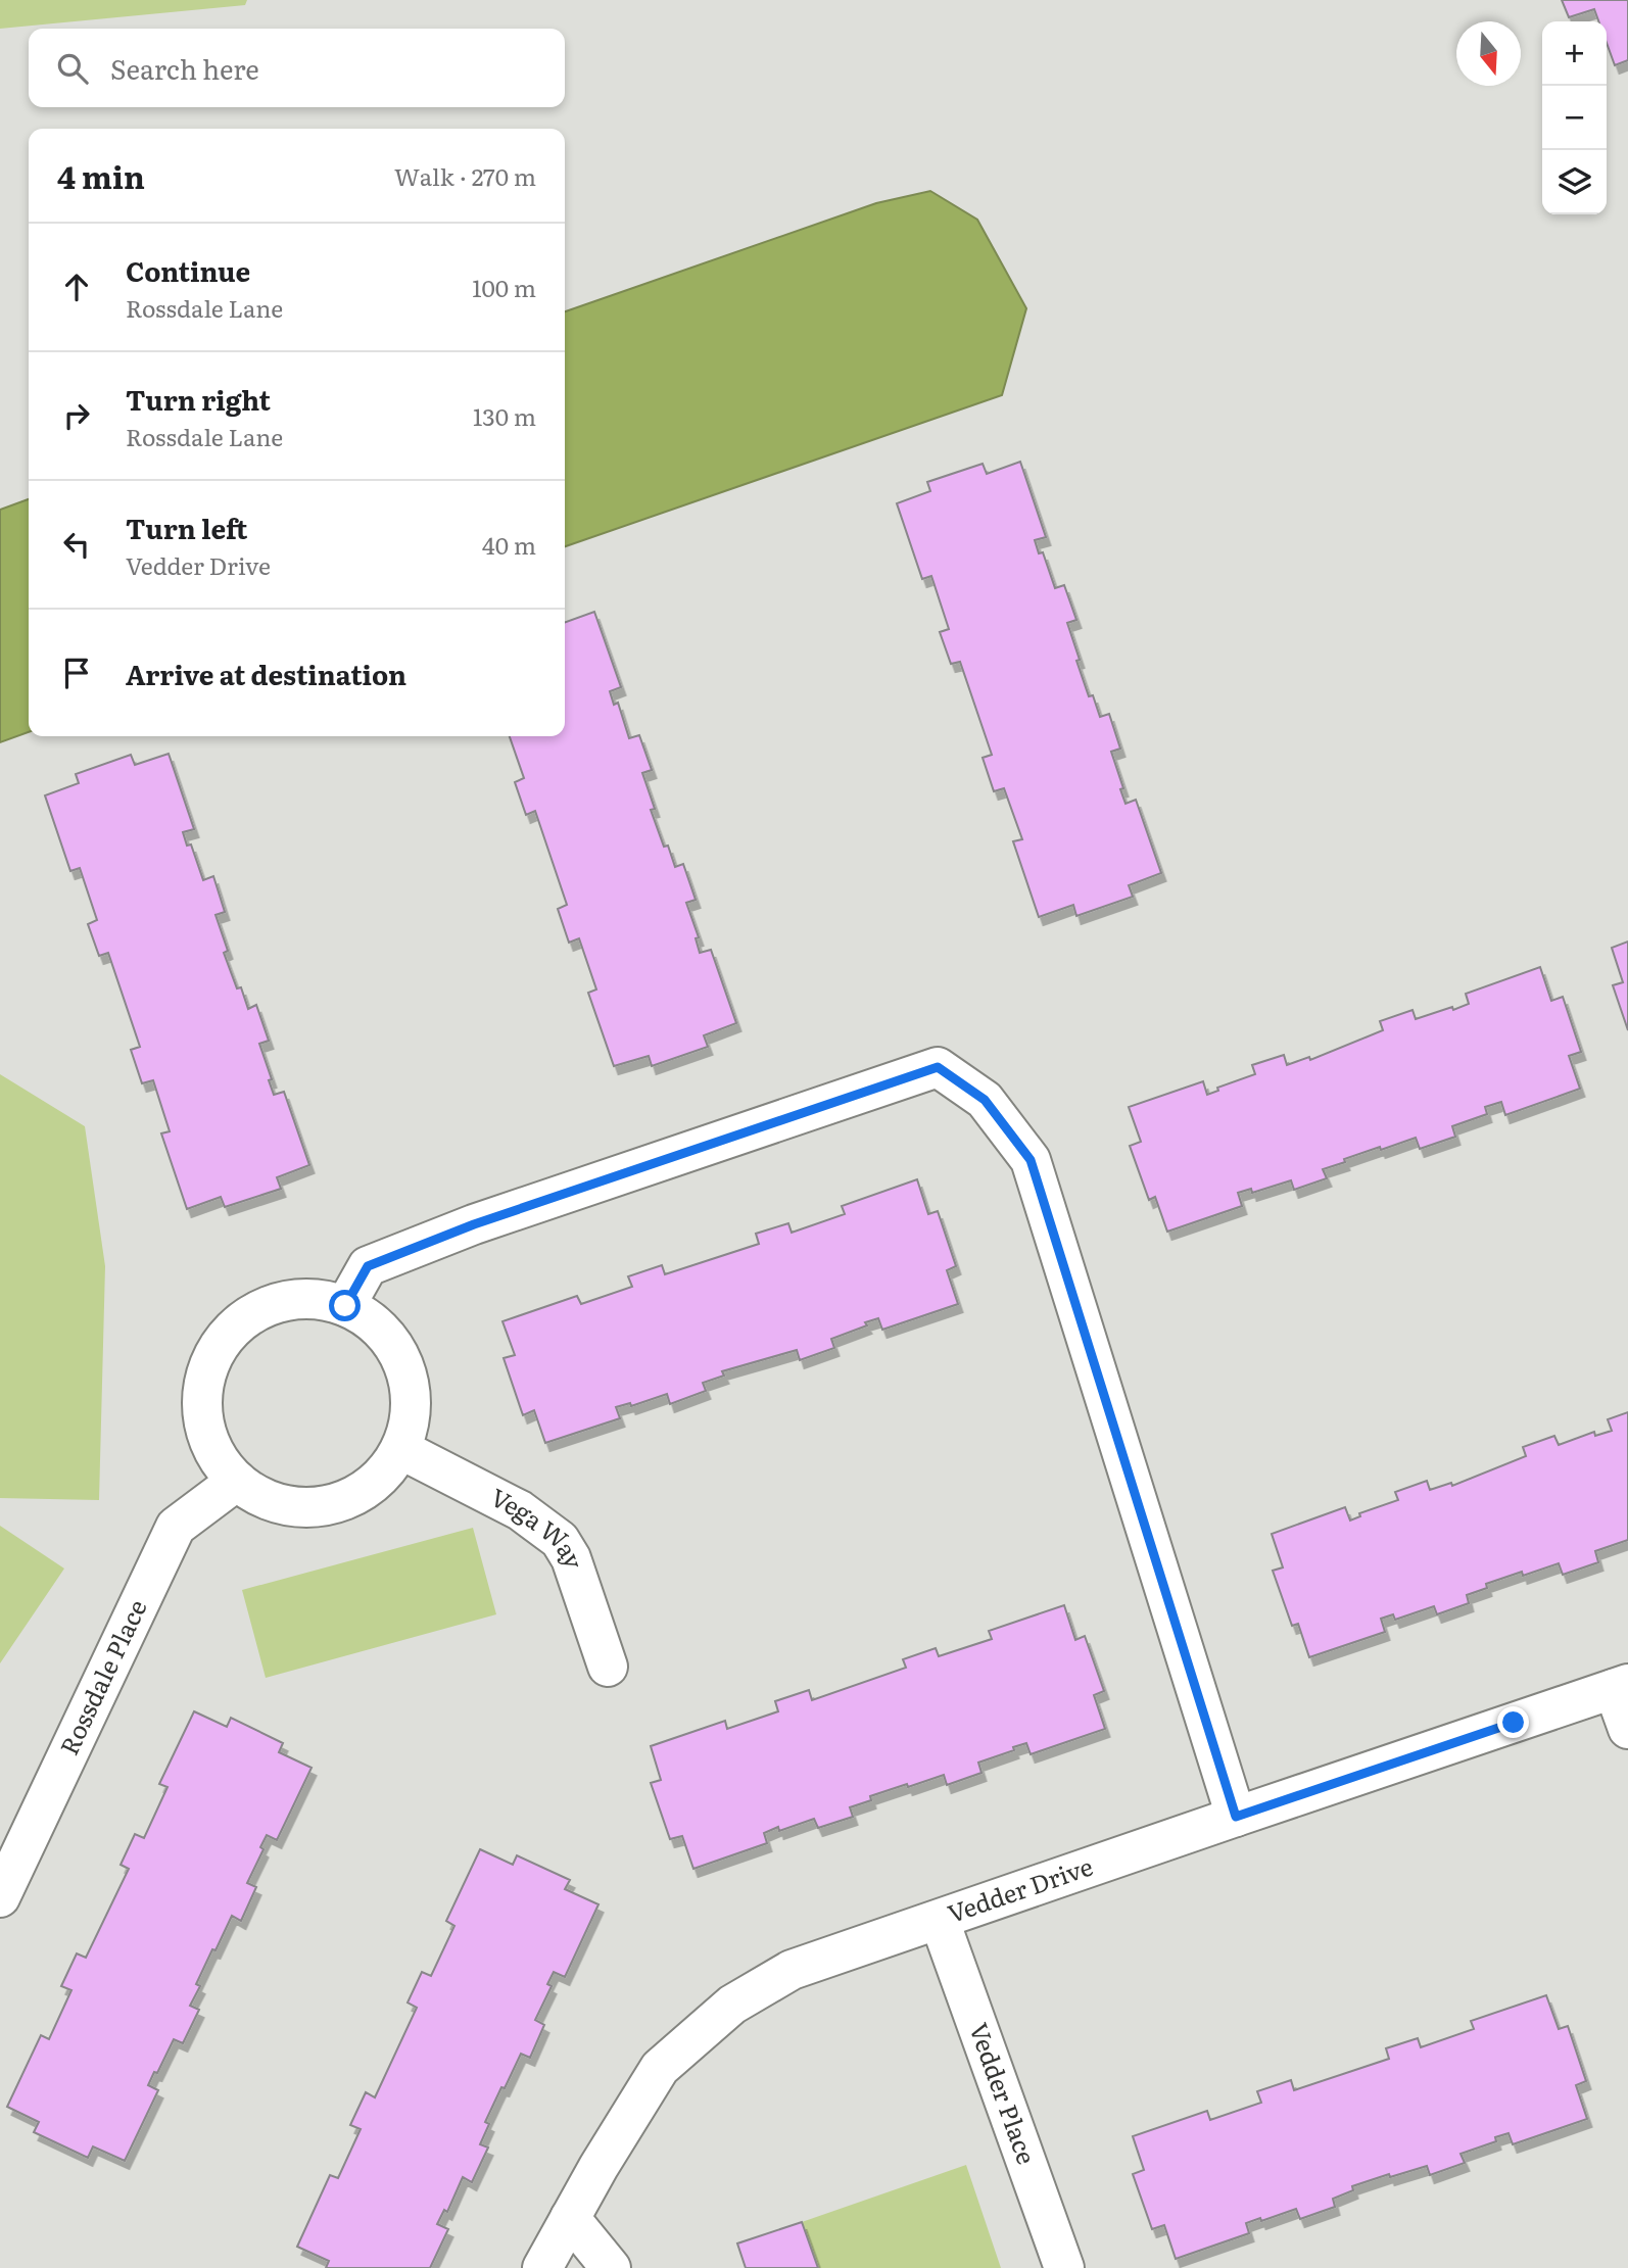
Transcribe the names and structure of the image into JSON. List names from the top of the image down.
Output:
{
  "streets": {
    "street": [
      "Vega Way",
      "Rossdale Place",
      "Vedder Drive",
      "Vedder Place"
    ]
  },
  "crossings": [
    ["Vega Way", "Rossdale Place"],
    ["Vedder Drive", "Vedder Place"]
  ],
  "north": "bottom",
  "page": {
    "map_buttons": ["+", "−"],
    "search": "Search here",
    "heading": ["4 min", "Walk · 270 m"],
    "list": [
      ["Continue", "Rossdale Lane", "100 m"],
      ["Turn right", "Rossdale Lane", "130 m"],
      ["Turn left", "Vedder Drive", "40 m"],
      "Arrive at destination"
    ]
  }
}
